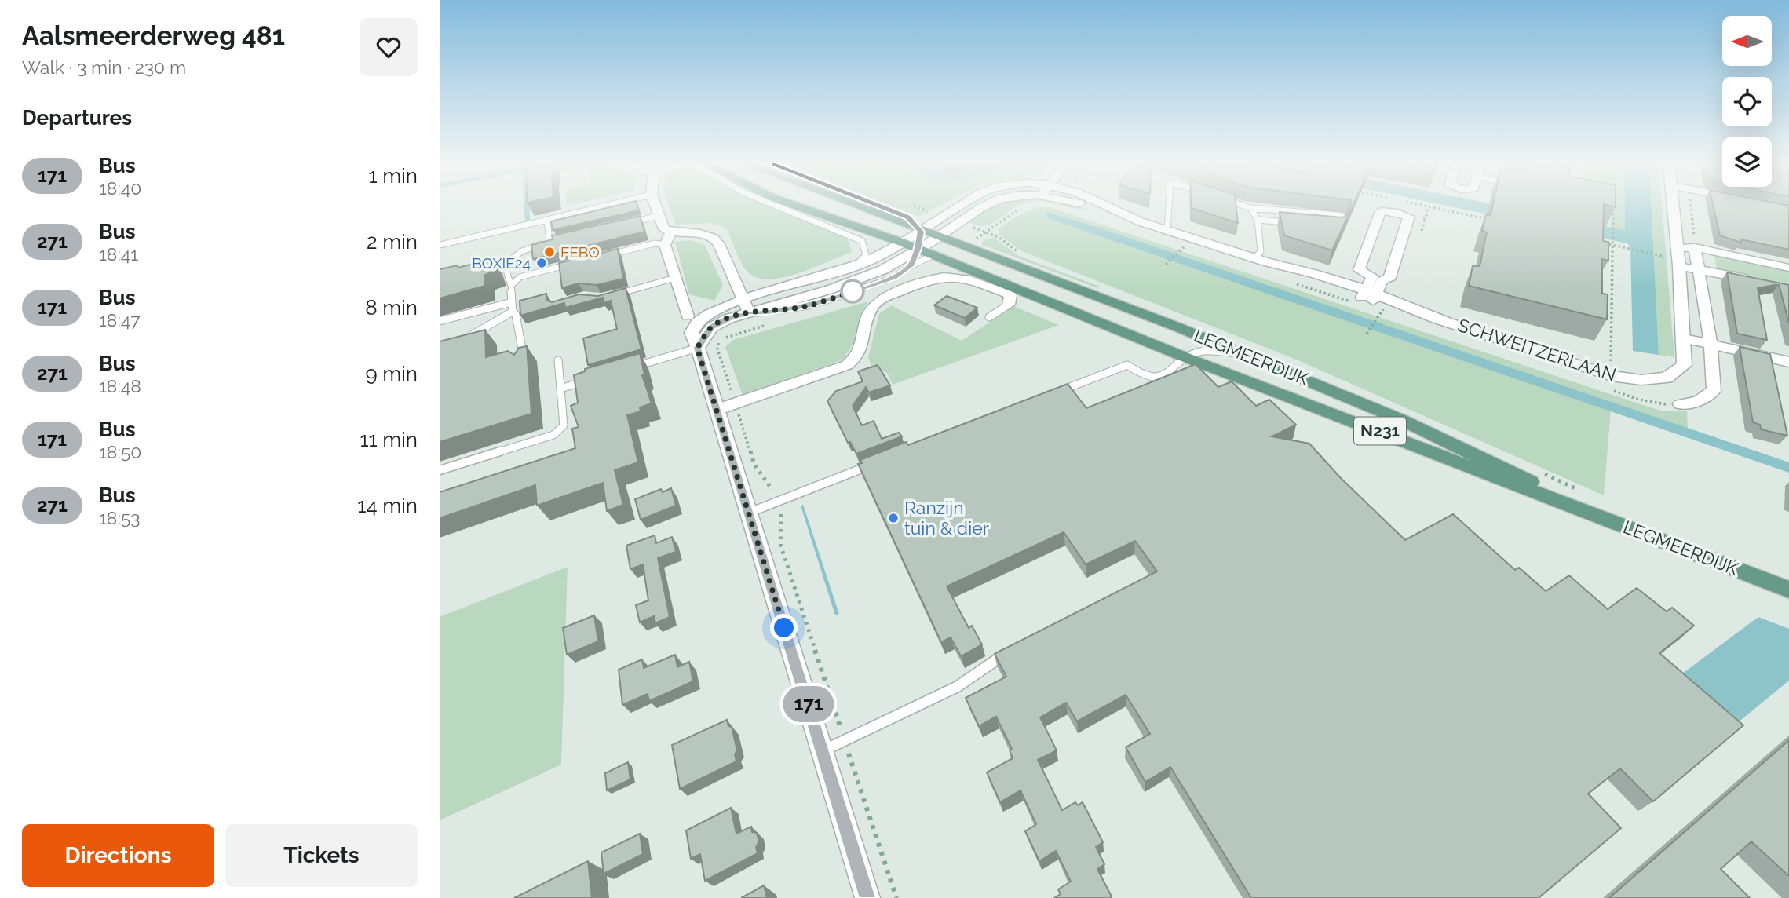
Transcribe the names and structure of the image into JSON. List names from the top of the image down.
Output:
{
  "streets": {
    "main road": ["LEGMEERDIJK", "N231"],
    "street": ["SCHWEITZERLAAN"]
  },
  "crossings": [
    ["SCHWEITZERLAAN", "LEGMEERDIJK"]
  ],
  "places": ["FEBO", "BOXIE24", "Ranzijn tuin & dier"],
  "lines": ["bus line 171"],
  "north": "left",
  "page": {
    "heading": [
      ["Aalsmeerderweg 481", "Walk · 3 min · 230 m"],
      "Departures"
    ],
    "on_map": "171",
    "list": [
      {
        "mark": "171",
        "name": "Bus",
        "note": "18:40",
        "value": "1 min"
      },
      {
        "mark": "271",
        "name": "Bus",
        "note": "18:41",
        "value": "2 min"
      },
      {
        "mark": "171",
        "name": "Bus",
        "note": "18:47",
        "value": "8 min"
      },
      {
        "mark": "271",
        "name": "Bus",
        "note": "18:48",
        "value": "9 min"
      },
      {
        "mark": "171",
        "name": "Bus",
        "note": "18:50",
        "value": "11 min"
      },
      {
        "mark": "271",
        "name": "Bus",
        "note": "18:53",
        "value": "14 min"
      }
    ],
    "buttons": ["Directions", "Tickets"]
  }
}
